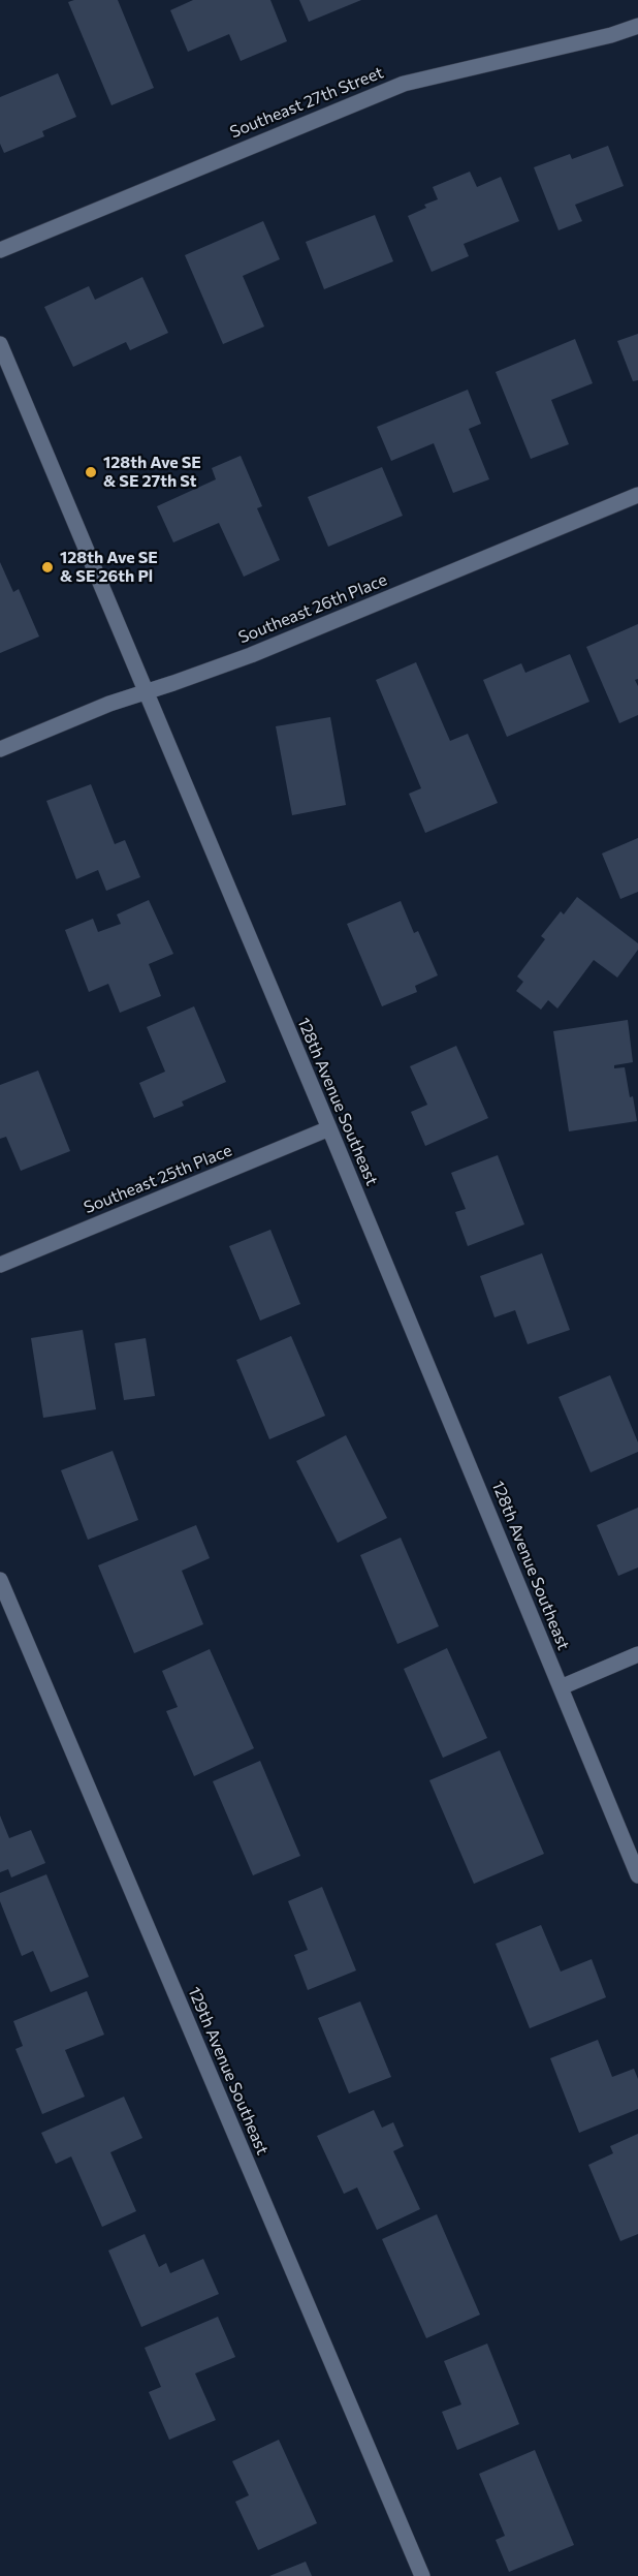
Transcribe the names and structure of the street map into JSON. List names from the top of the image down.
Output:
{
  "streets": {
    "street": [
      "Southeast 27th Street",
      "Southeast 26th Place",
      "128th Avenue Southeast",
      "Southeast 25th Place",
      "129th Avenue Southeast"
    ]
  },
  "crossings": [
    ["Southeast 26th Place", "128th Avenue Southeast"],
    ["128th Avenue Southeast", "Southeast 25th Place"]
  ],
  "places": ["128th Ave SE & SE 27th St", "128th Ave SE & SE 26th Pl"]
}
